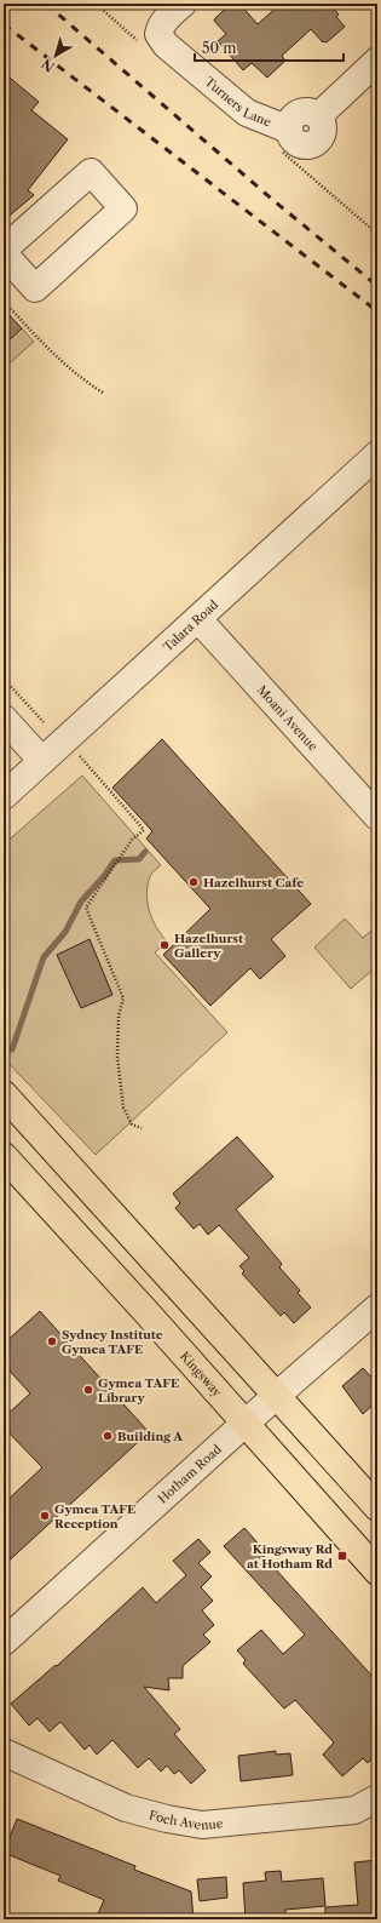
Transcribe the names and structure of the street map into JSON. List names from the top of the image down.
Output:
{
  "streets": {
    "main road": ["Kingsway"],
    "street": [
      "Turners Lane",
      "Talara Road",
      "Moani Avenue",
      "Hotham Road",
      "Foch Avenue"
    ]
  },
  "crossings": [
    ["Talara Road", "Moani Avenue"],
    ["Kingsway", "Hotham Road"]
  ],
  "places": {
    "other": [
      "Hazelhurst Cafe",
      "Hazelhurst Gallery",
      "Sydney Institute Gymea TAFE",
      "Gymea TAFE Library",
      "Building A",
      "Gymea TAFE Reception"
    ],
    "transit": ["Kingsway Rd at Hotham Rd"]
  },
  "scale_bar": "50 m",
  "north": "bottom left"
}
